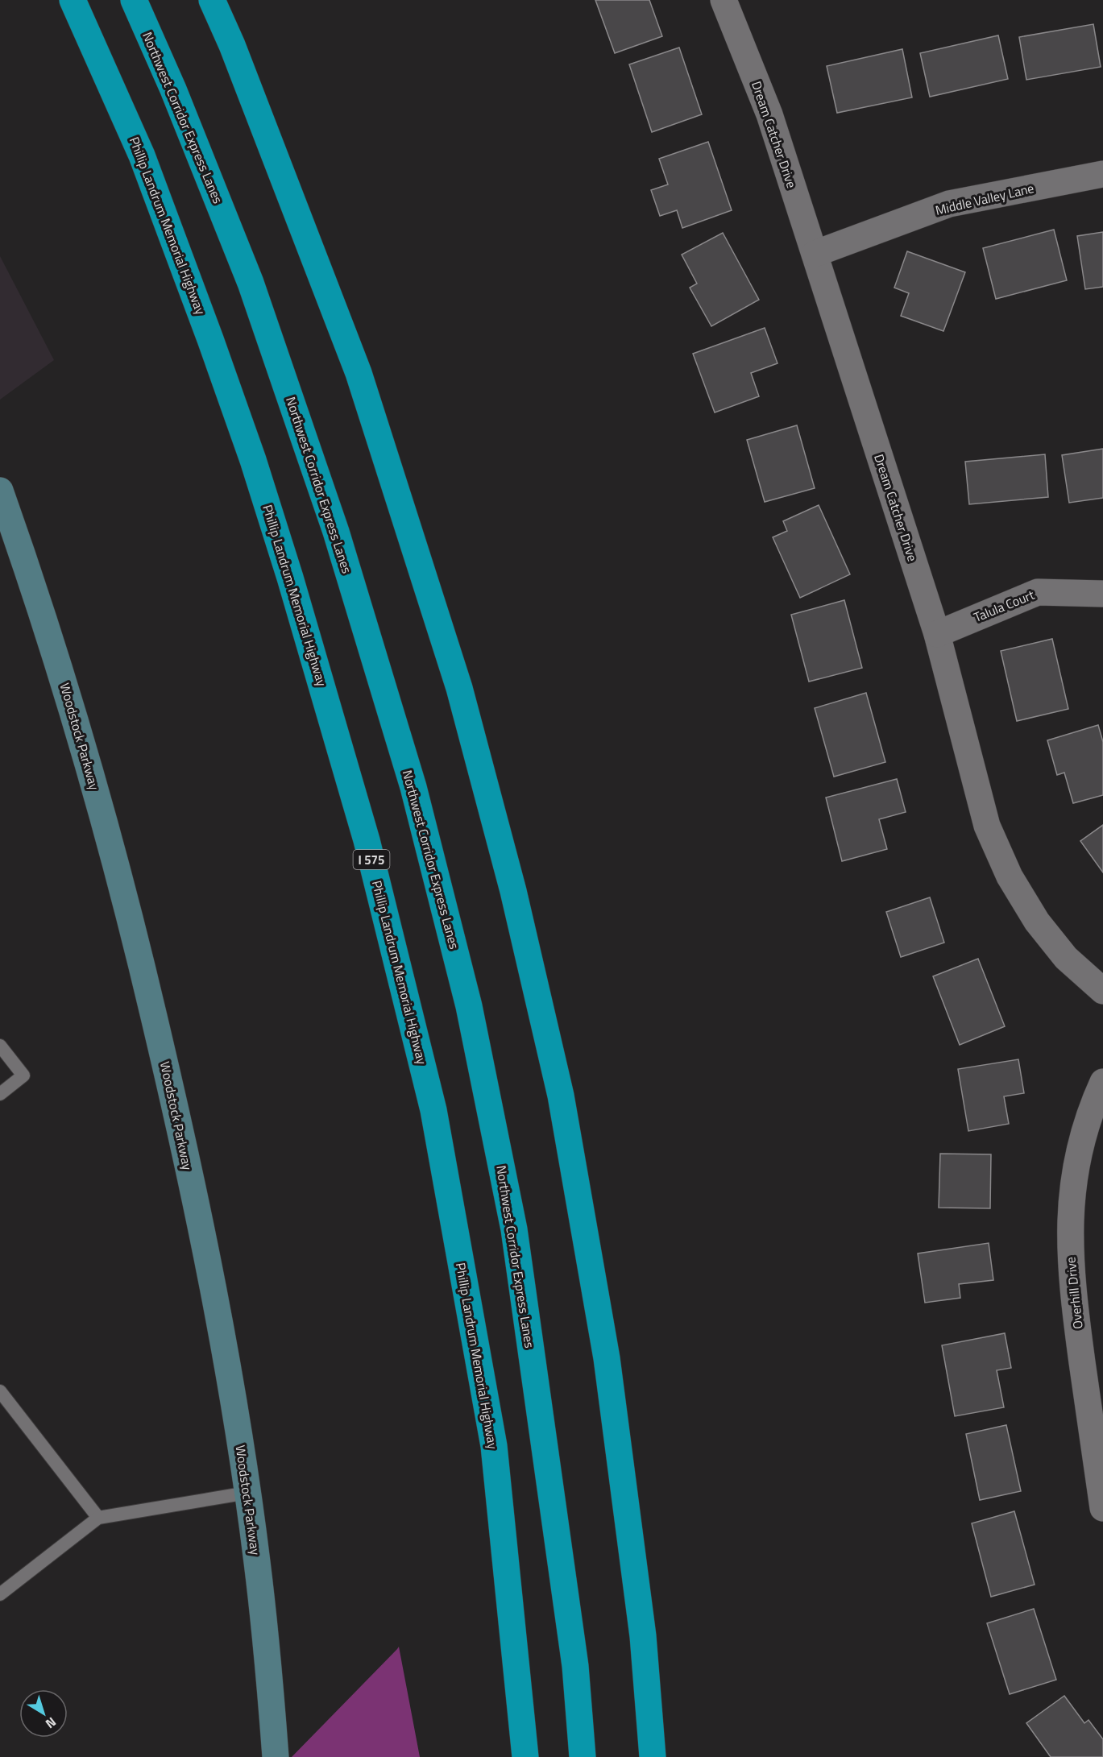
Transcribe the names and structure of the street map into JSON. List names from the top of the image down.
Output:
{
  "streets": {
    "highway": ["Northwest Corridor Express Lanes", "Phillip Landrum Memorial Highway", "I 575"],
    "main road": ["Woodstock Parkway"],
    "street": [
      "Dream Catcher Drive",
      "Middle Valley Lane",
      "Talula Court",
      "Overhill Drive"
    ]
  },
  "crossings": [
    ["Dream Catcher Drive", "Middle Valley Lane"],
    ["Dream Catcher Drive", "Talula Court"]
  ],
  "north": "bottom right"
}
